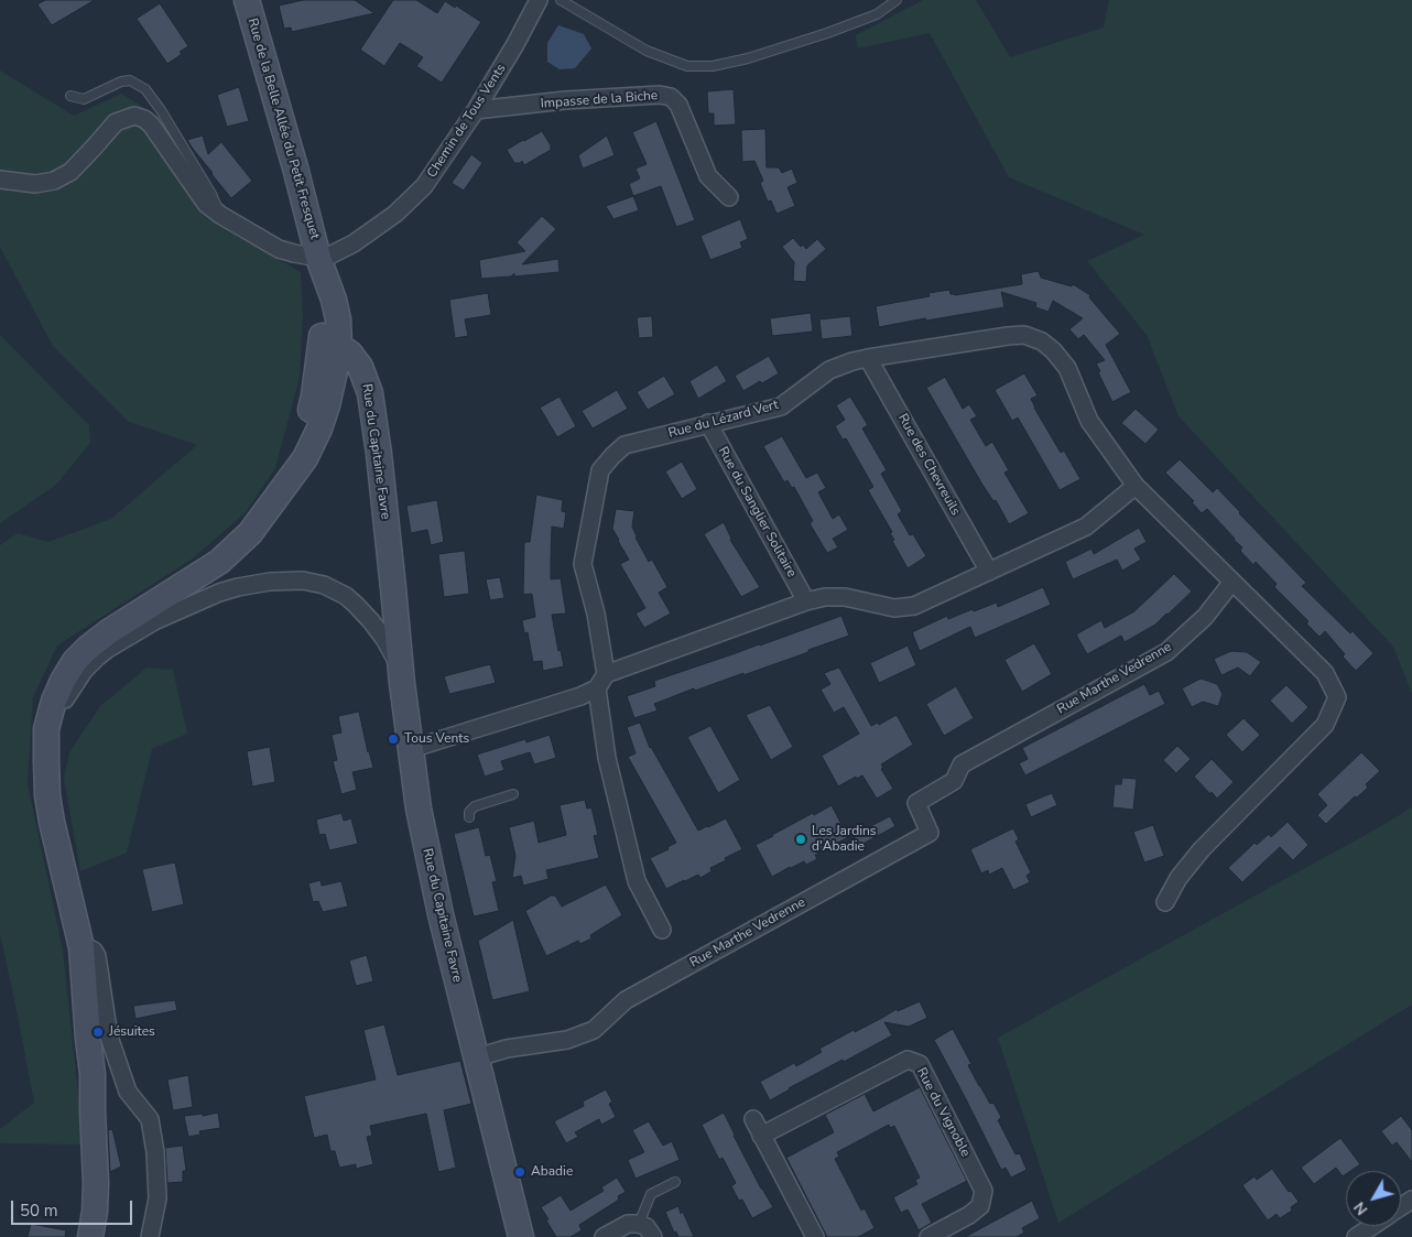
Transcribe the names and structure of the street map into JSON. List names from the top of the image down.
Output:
{
  "streets": {
    "street": [
      "Impasse de la Biche",
      "Chemin de Tous Vents",
      "Rue de la Belle Allée du Petit Fresquet",
      "Rue du Lézard Vert",
      "Rue du Capitaine Favre",
      "Rue des Chevreuils",
      "Rue du Sanglier Solitaire",
      "Rue Marthe Vedrenne",
      "Rue du Vignoble"
    ]
  },
  "crossings": [
    ["Impasse de la Biche", "Chemin de Tous Vents"],
    ["Chemin de Tous Vents", "Rue de la Belle Allée du Petit Fresquet"],
    ["Rue de la Belle Allée du Petit Fresquet", "Rue du Capitaine Favre"],
    ["Rue du Lézard Vert", "Rue des Chevreuils"],
    ["Rue du Lézard Vert", "Rue du Sanglier Solitaire"],
    ["Rue du Capitaine Favre", "Rue Marthe Vedrenne"]
  ],
  "places": [
    "Tous Vents",
    "Les Jardins d'Abadie",
    "Jésuites",
    "Abadie"
  ],
  "scale_bar": "50 m",
  "north": "bottom left"
}
